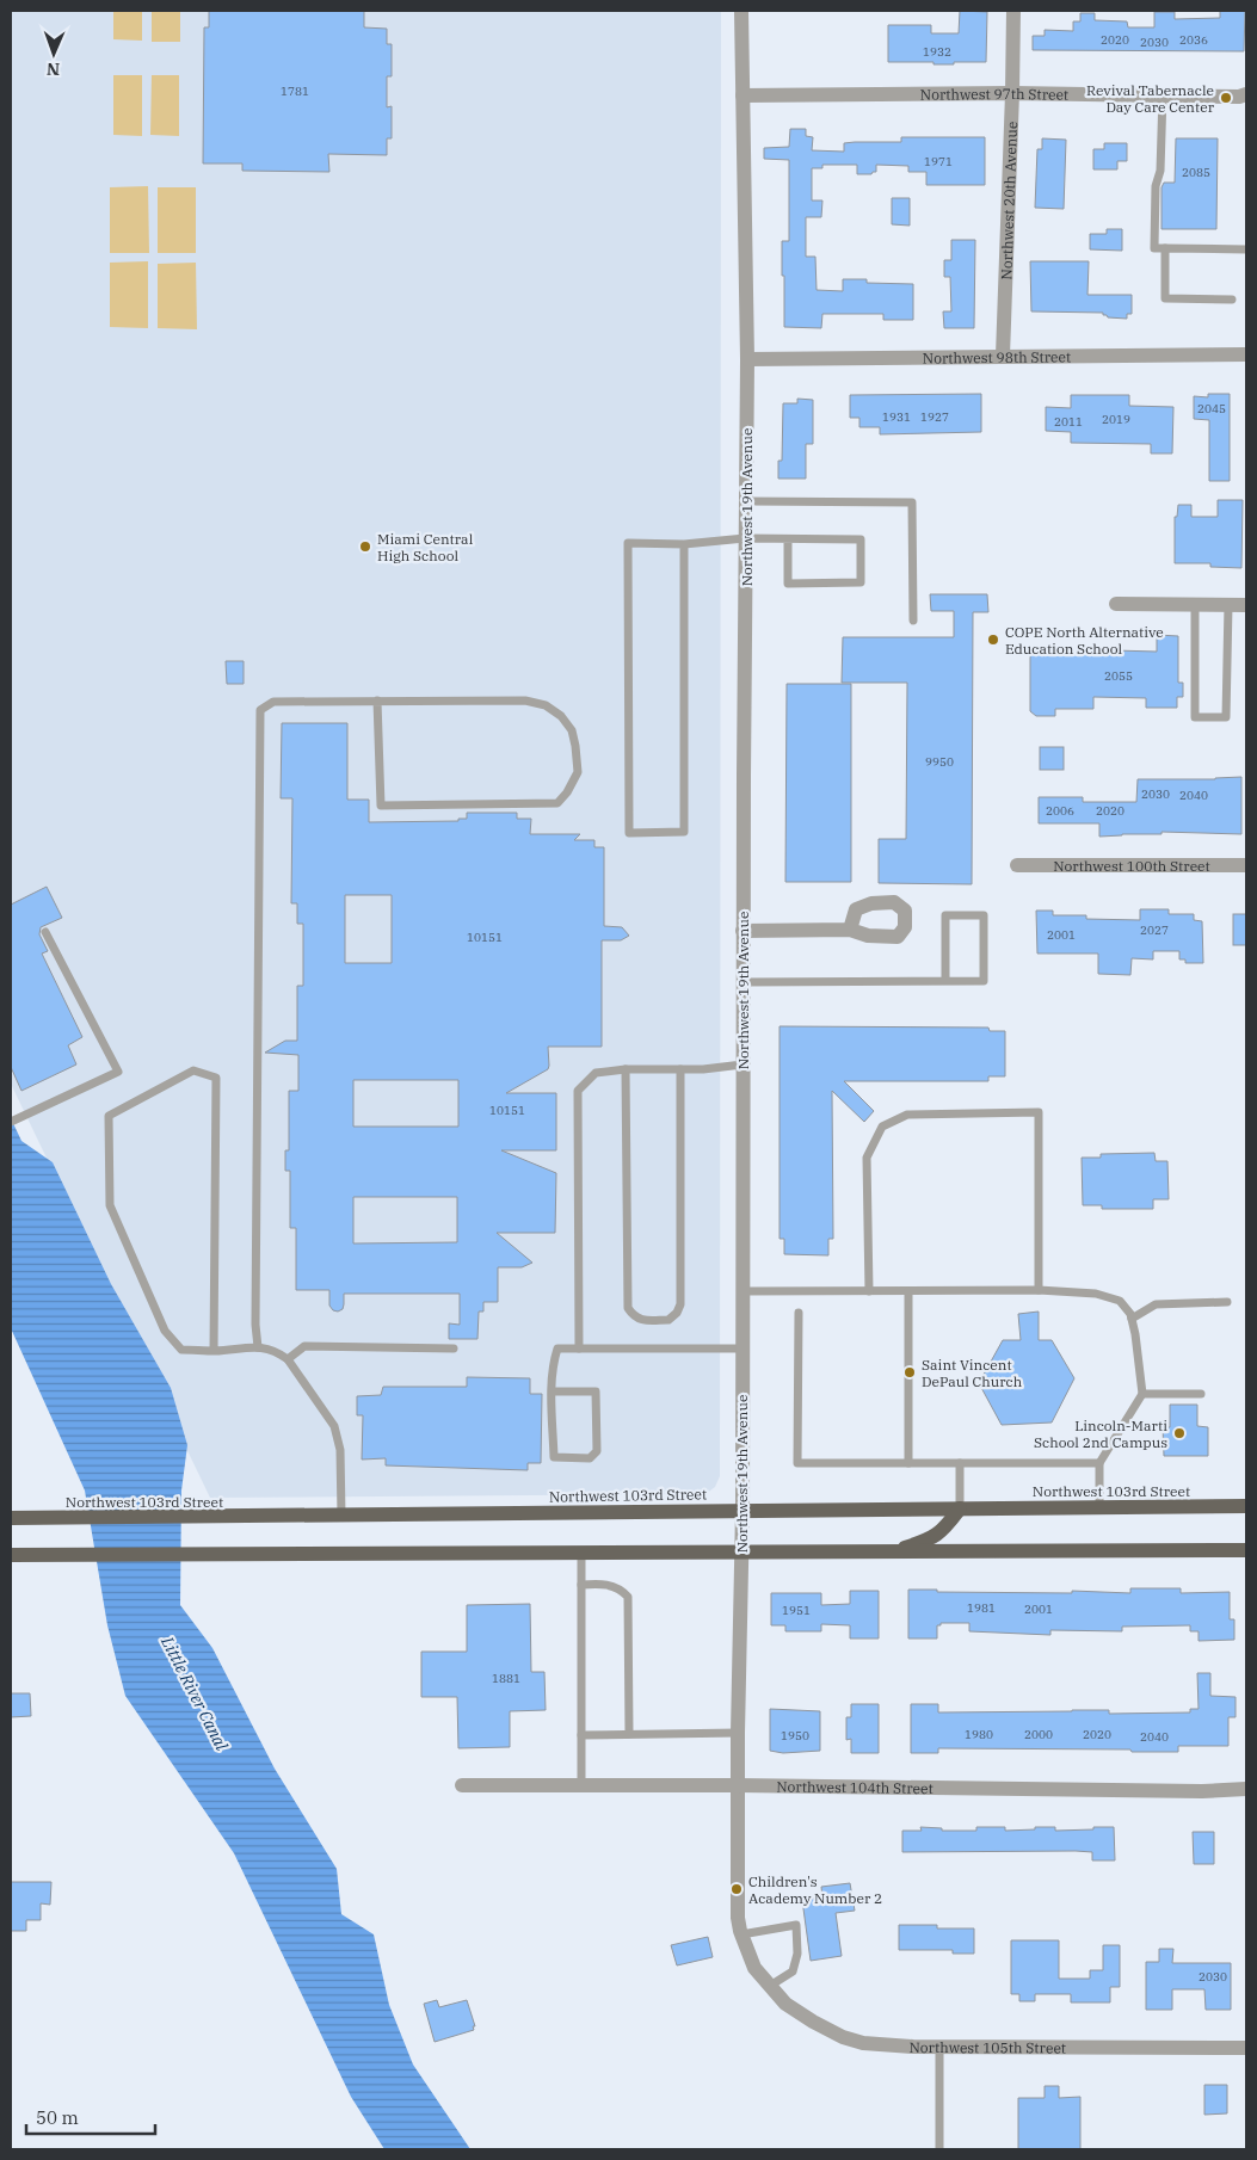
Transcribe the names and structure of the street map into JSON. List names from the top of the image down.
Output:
{
  "streets": {
    "main road": ["Northwest 103rd Street"],
    "street": [
      "Northwest 97th Street",
      "Northwest 20th Avenue",
      "Northwest 98th Street",
      "Northwest 19th Avenue",
      "Northwest 100th Street",
      "Northwest 104th Street",
      "Northwest 105th Street"
    ]
  },
  "crossings": [
    ["Northwest 97th Street", "Northwest 20th Avenue"],
    ["Northwest 97th Street", "Northwest 19th Avenue"],
    ["Northwest 20th Avenue", "Northwest 98th Street"],
    ["Northwest 98th Street", "Northwest 19th Avenue"],
    ["Northwest 19th Avenue", "Northwest 103rd Street"],
    ["Northwest 19th Avenue", "Northwest 104th Street"],
    ["Northwest 19th Avenue", "Northwest 105th Street"]
  ],
  "water": ["Little River Canal"],
  "places": [
    "Revival Tabernacle Day Care Center",
    "Miami Central High School",
    "COPE North Alternative Education School",
    "Saint Vincent DePaul Church",
    "Lincoln-Marti School 2nd Campus",
    "Children's Academy Number 2"
  ],
  "house_numbers": [
    "2020",
    "2036",
    "2030",
    "1932",
    "1781",
    "1971",
    "2085",
    "2045",
    "1931",
    "1927",
    "2019",
    "2011",
    "2055",
    "9950",
    "2030",
    "2040",
    "2006",
    "2020",
    "2027",
    "2001",
    "10151",
    "10151",
    "1981",
    "2001",
    "1951",
    "1881",
    "1980",
    "2000",
    "2020",
    "1950",
    "2040",
    "2030"
  ],
  "scale_bar": "50 m",
  "north": "bottom"
}
